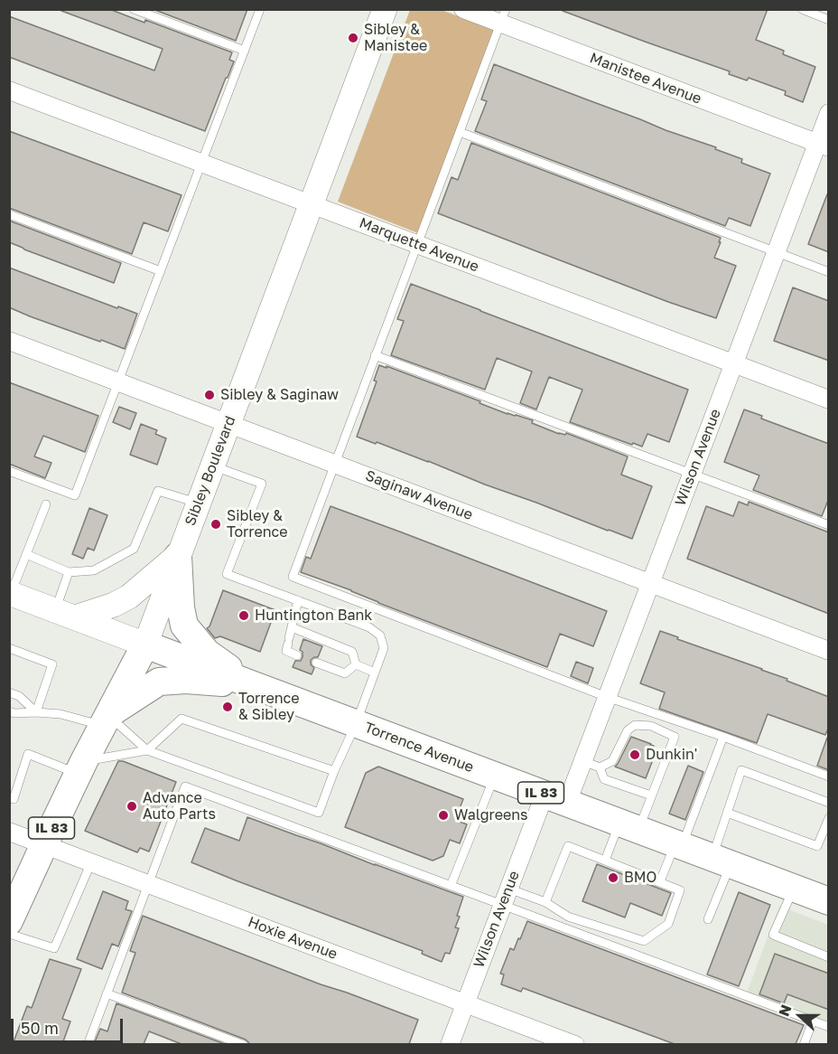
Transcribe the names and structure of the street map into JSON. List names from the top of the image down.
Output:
{
  "streets": {
    "main road": ["Sibley Boulevard", "Torrence Avenue", "IL 83"],
    "street": [
      "Manistee Avenue",
      "Marquette Avenue",
      "Wilson Avenue",
      "Saginaw Avenue",
      "Hoxie Avenue"
    ]
  },
  "crossings": [
    ["Manistee Avenue", "Wilson Avenue"],
    ["Marquette Avenue", "Wilson Avenue"],
    ["Marquette Avenue", "Sibley Boulevard"],
    ["Wilson Avenue", "Saginaw Avenue"],
    ["Wilson Avenue", "Torrence Avenue"],
    ["Wilson Avenue", "Hoxie Avenue"],
    ["Sibley Boulevard", "Saginaw Avenue"],
    ["Sibley Boulevard", "Torrence Avenue"],
    ["Sibley Boulevard", "Hoxie Avenue"]
  ],
  "places": [
    "Sibley & Manistee",
    "Sibley & Saginaw",
    "Sibley & Torrence",
    "Huntington Bank",
    "Torrence & Sibley",
    "Dunkin'",
    "Advance Auto Parts",
    "Walgreens",
    "BMO"
  ],
  "scale_bar": "50 m",
  "north": "left"
}
